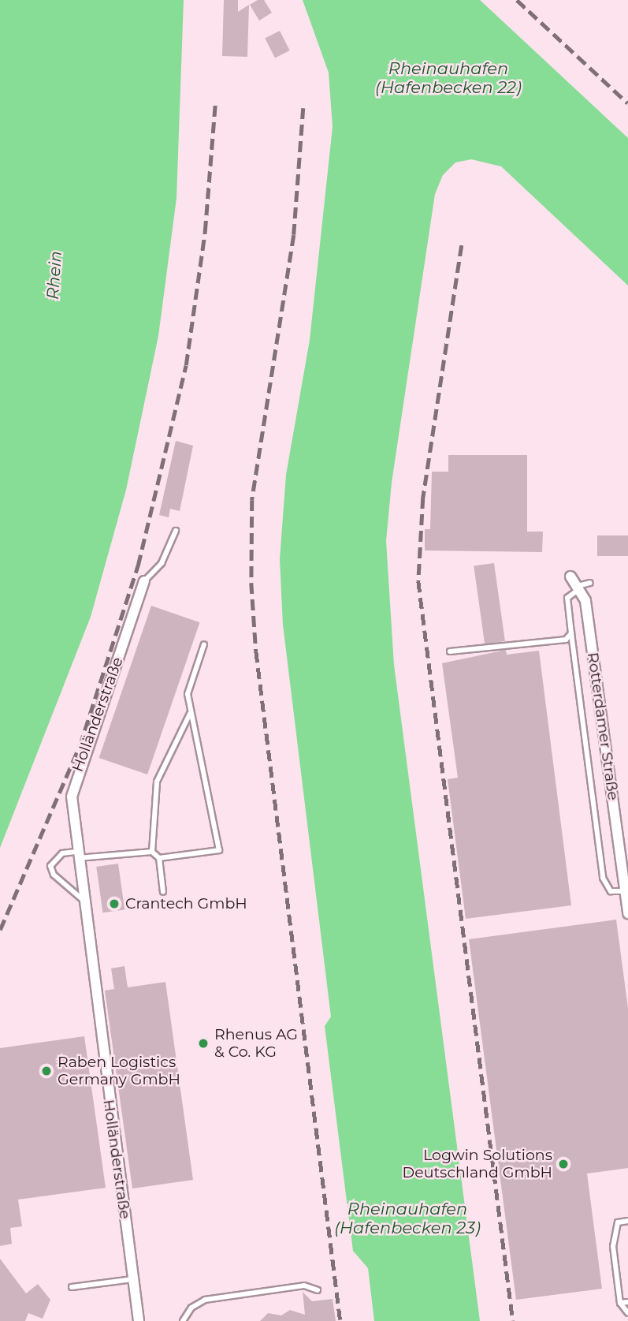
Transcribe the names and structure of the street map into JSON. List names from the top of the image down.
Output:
{
  "streets": {
    "street": ["Holländerstraße", "Rotterdamer Straße"]
  },
  "water": ["Rheinauhafen (Hafenbecken 22)", "Rhein", "Rheinauhafen (Hafenbecken 23)"],
  "places": [
    "Crantech GmbH",
    "Rhenus AG & Co. KG",
    "Raben Logistics Germany GmbH",
    "Logwin Solutions Deutschland GmbH"
  ]
}
